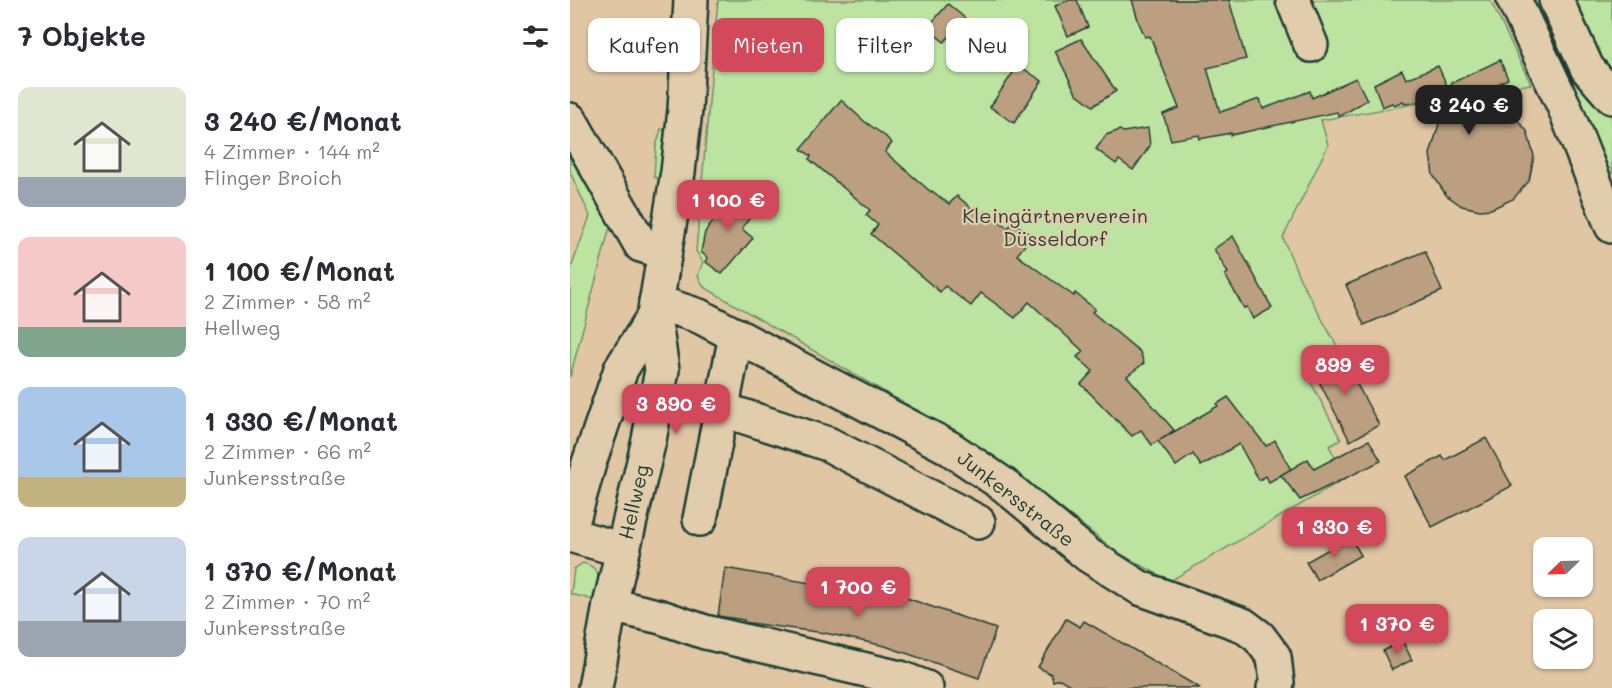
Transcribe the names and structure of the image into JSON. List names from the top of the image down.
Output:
{
  "streets": {
    "street": ["Junkersstraße", "Hellweg"]
  },
  "crossings": [
    ["Junkersstraße", "Hellweg"]
  ],
  "parks": ["Kleingärtnerverein Düsseldorf"],
  "north": "bottom left",
  "page": {
    "heading": "7 Objekte",
    "chip": [
      "Kaufen",
      "Mieten",
      "Filter",
      "Neu"
    ],
    "list": [
      {
        "name": "3 240 €/Monat",
        "note": "4 Zimmer · 144 m² · Flinger Broich"
      },
      {
        "name": "1 100 €/Monat",
        "note": "2 Zimmer · 58 m² · Hellweg"
      },
      {
        "name": "1 330 €/Monat",
        "note": "2 Zimmer · 66 m² · Junkersstraße"
      },
      {
        "name": "1 370 €/Monat",
        "note": "2 Zimmer · 70 m² · Junkersstraße"
      }
    ],
    "price": [
      "3 240 €",
      "1 100 €",
      "899 €",
      "3 890 €",
      "1 330 €",
      "1 700 €",
      "1 370 €"
    ]
  }
}
